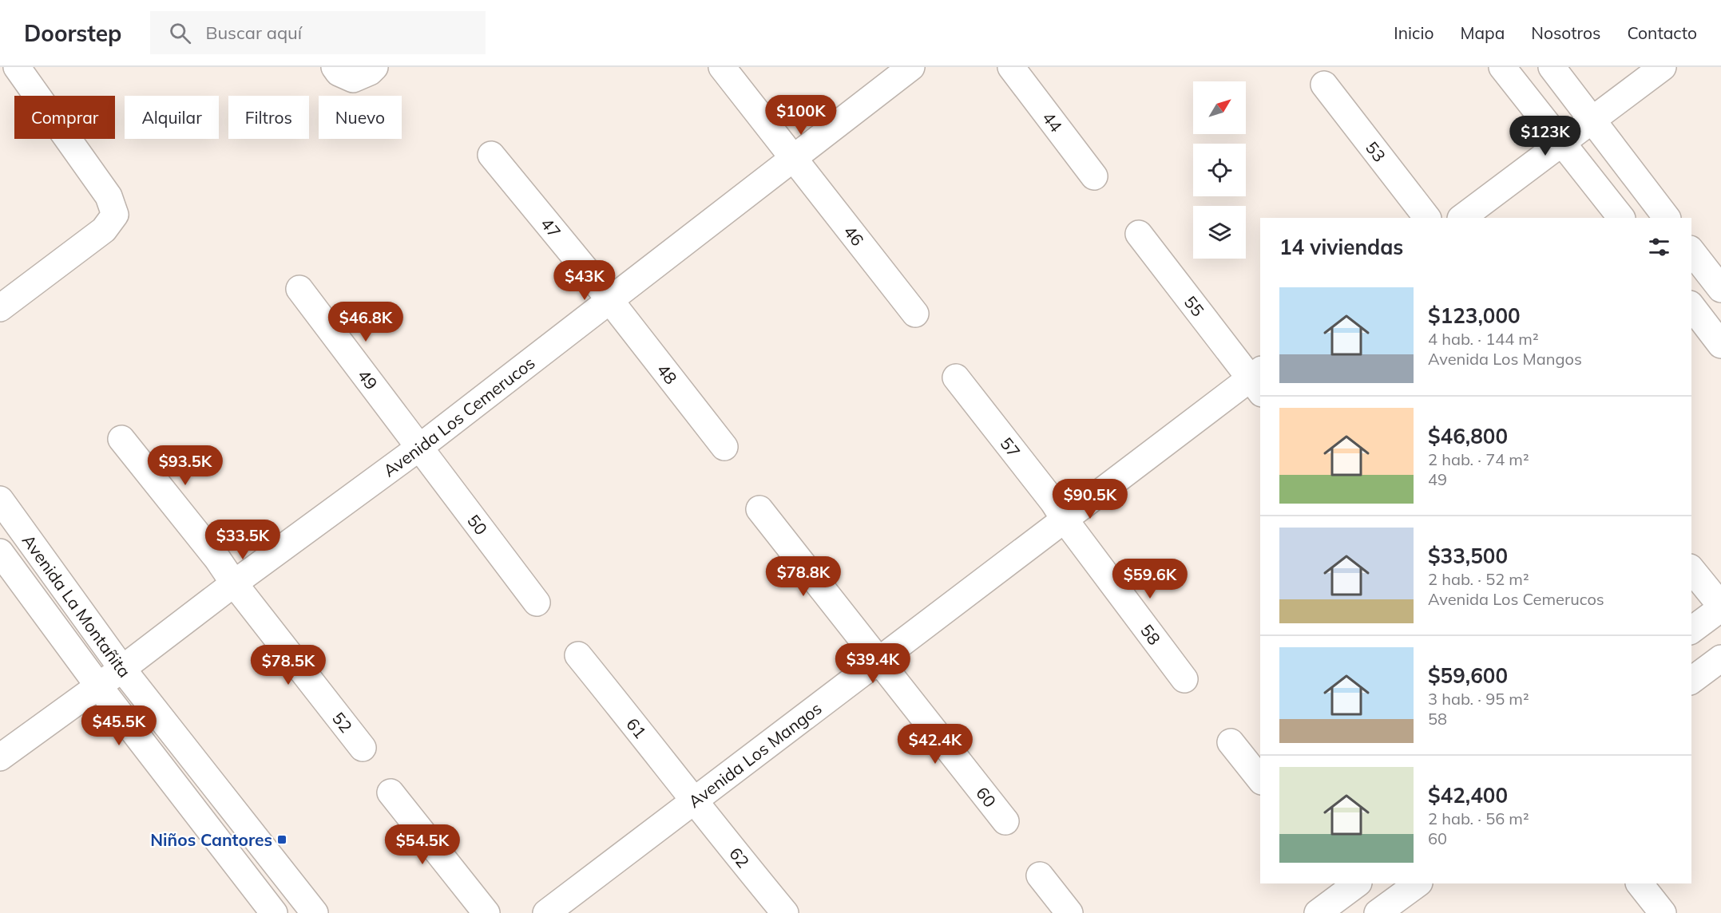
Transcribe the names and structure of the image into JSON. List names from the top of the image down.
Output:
{
  "streets": {
    "street": [
      "44",
      "53",
      "47",
      "46",
      "55",
      "48",
      "49",
      "Avenida Los Cemerucos",
      "57",
      "50",
      "Avenida La Montañita",
      "58",
      "52",
      "61",
      "Avenida Los Mangos",
      "60",
      "62"
    ]
  },
  "crossings": [
    ["47", "48"],
    ["47", "Avenida Los Cemerucos"],
    ["46", "Avenida Los Cemerucos"],
    ["55", "Avenida Los Mangos"],
    ["48", "Avenida Los Cemerucos"],
    ["49", "Avenida Los Cemerucos"],
    ["49", "50"],
    ["Avenida Los Cemerucos", "50"],
    ["Avenida Los Cemerucos", "Avenida La Montañita"],
    ["Avenida Los Cemerucos", "52"],
    ["57", "58"],
    ["57", "Avenida Los Mangos"],
    ["58", "Avenida Los Mangos"],
    ["61", "Avenida Los Mangos"],
    ["61", "62"],
    ["Avenida Los Mangos", "60"],
    ["Avenida Los Mangos", "62"]
  ],
  "places": {
    "transit": ["Niños Cantores"]
  },
  "north": "top right",
  "page": {
    "header": "Doorstep",
    "search": "Buscar aquí",
    "nav": [
      "Inicio",
      "Mapa",
      "Nosotros",
      "Contacto"
    ],
    "price": [
      "$100K",
      "$123K",
      "$43K",
      "$46.8K",
      "$93.5K",
      "$90.5K",
      "$33.5K",
      "$78.8K",
      "$59.6K",
      "$39.4K",
      "$78.5K",
      "$45.5K",
      "$42.4K",
      "$54.5K"
    ],
    "chip": [
      "Comprar",
      "Alquilar",
      "Filtros",
      "Nuevo"
    ],
    "heading": "14 viviendas",
    "list": [
      {
        "name": "$123,000",
        "note": "4 hab. · 144 m² · Avenida Los Mangos"
      },
      {
        "name": "$46,800",
        "note": "2 hab. · 74 m² · 49"
      },
      {
        "name": "$33,500",
        "note": "2 hab. · 52 m² · Avenida Los Cemerucos"
      },
      {
        "name": "$59,600",
        "note": "3 hab. · 95 m² · 58"
      },
      {
        "name": "$42,400",
        "note": "2 hab. · 56 m² · 60"
      }
    ]
  }
}
